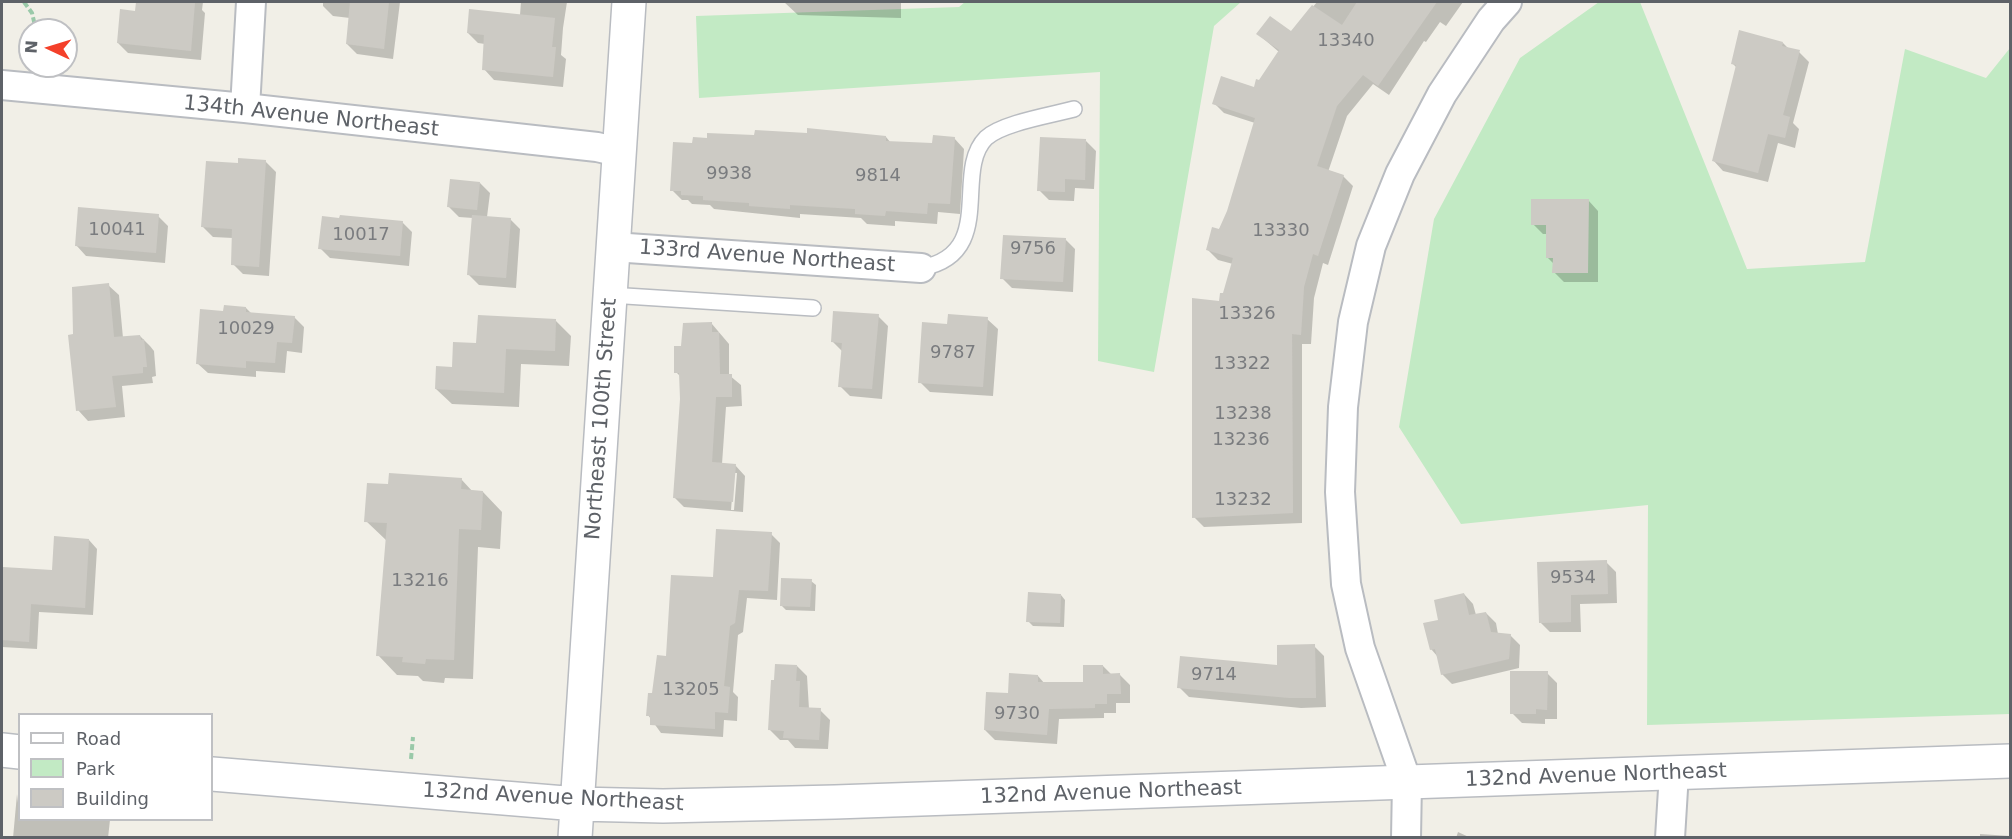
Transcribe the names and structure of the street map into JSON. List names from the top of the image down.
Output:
{
  "streets": {
    "street": [
      "134th Avenue Northeast",
      "133rd Avenue Northeast",
      "Northeast 100th Street",
      "132nd Avenue Northeast"
    ]
  },
  "crossings": [
    ["134th Avenue Northeast", "Northeast 100th Street"],
    ["133rd Avenue Northeast", "Northeast 100th Street"],
    ["Northeast 100th Street", "132nd Avenue Northeast"]
  ],
  "house_numbers": [
    "13340",
    "9938",
    "9814",
    "10041",
    "13330",
    "10017",
    "9756",
    "13326",
    "10029",
    "9787",
    "13322",
    "13238",
    "13236",
    "13232",
    "9534",
    "13216",
    "9714",
    "13205",
    "9730"
  ],
  "legend": ["Road", "Park", "Building"],
  "north": "left"
}
